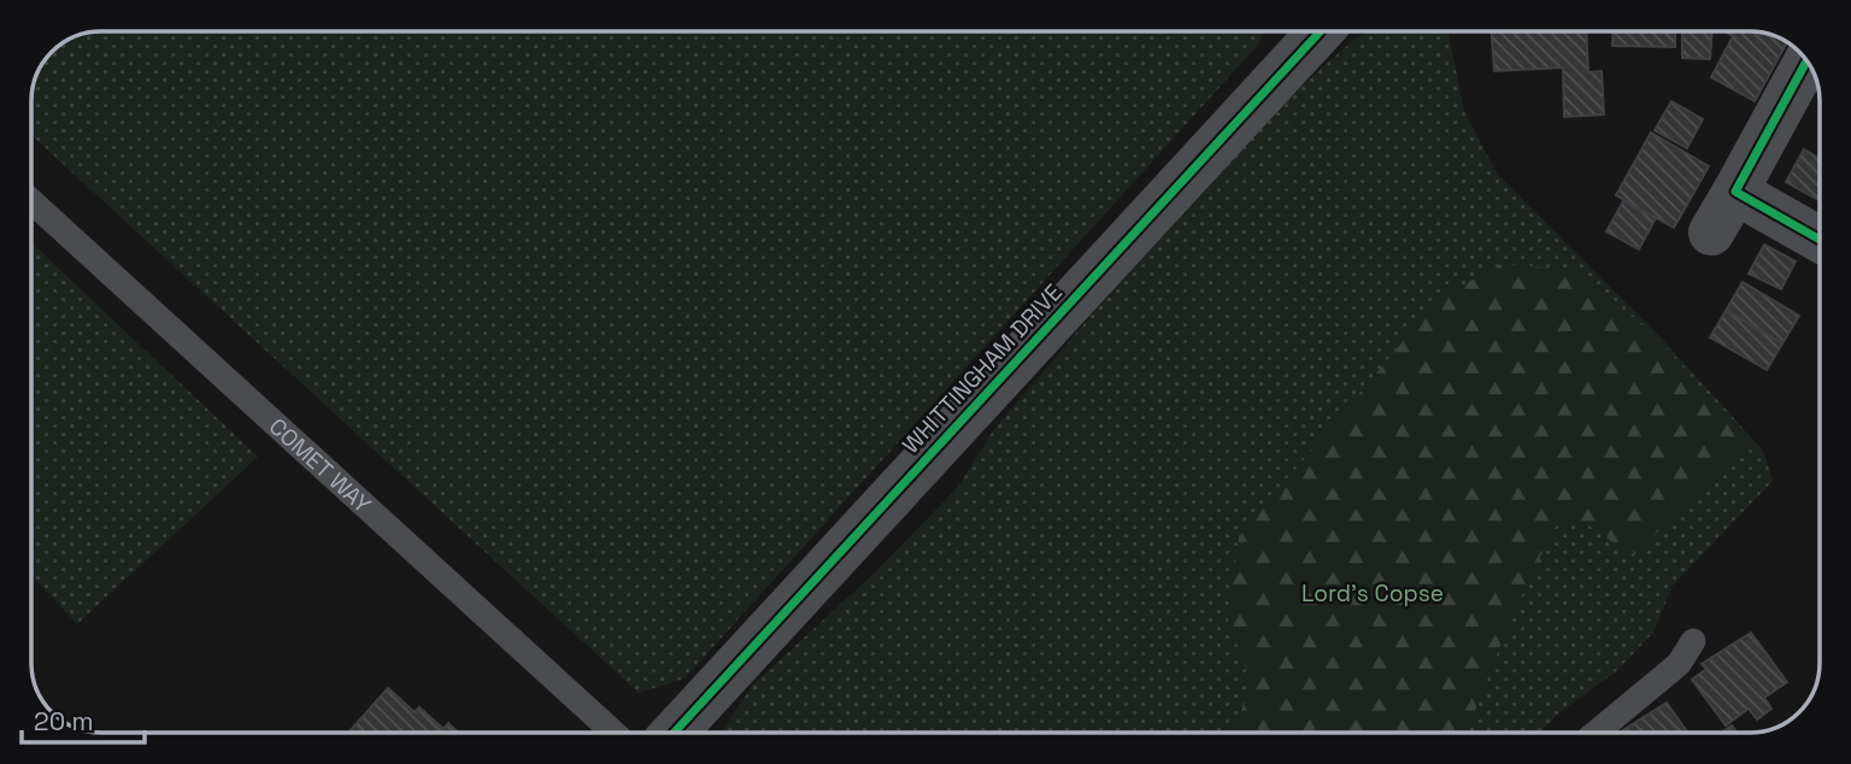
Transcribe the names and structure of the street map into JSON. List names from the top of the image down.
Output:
{
  "streets": {
    "street": ["WHITTINGHAM DRIVE"],
    "lane": ["COMET WAY"]
  },
  "parks": ["Lord's Copse"],
  "scale_bar": "20 m"
}
